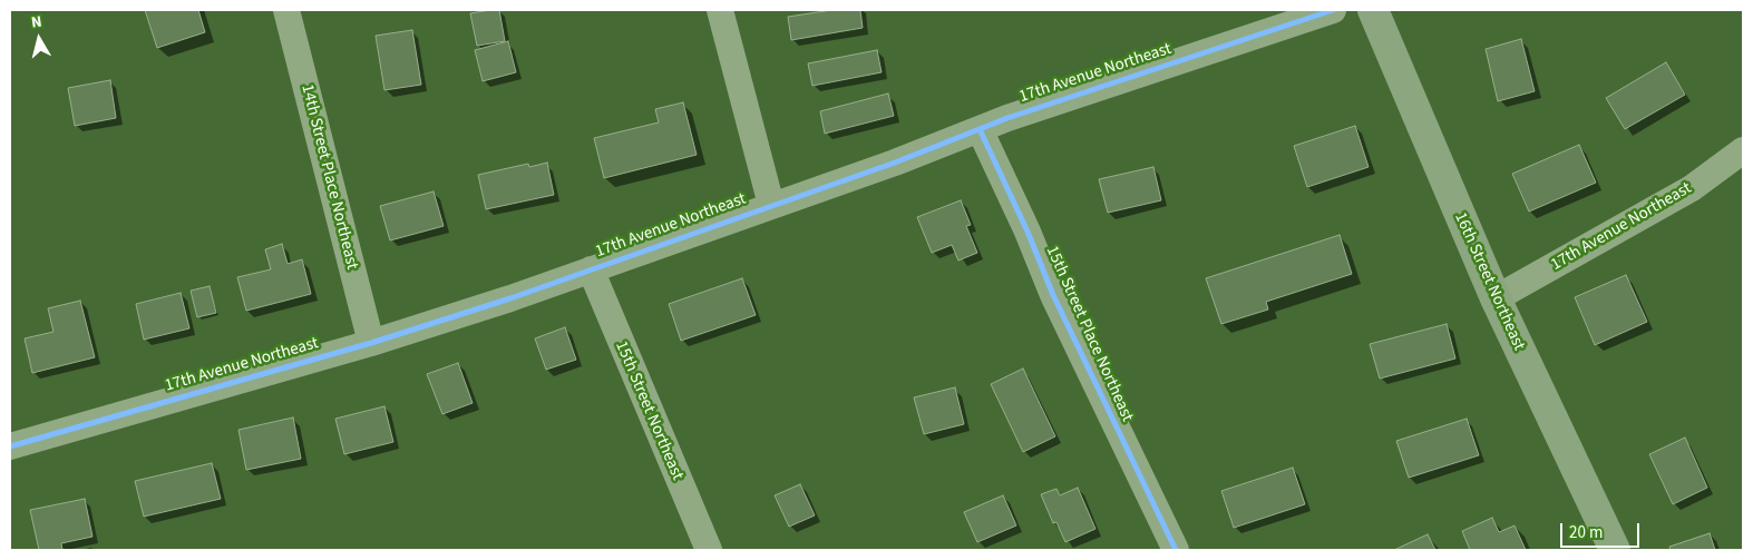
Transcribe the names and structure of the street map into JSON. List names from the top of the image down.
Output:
{
  "streets": {
    "main road": ["16th Street Northeast"],
    "street": [
      "17th Avenue Northeast",
      "14th Street Place Northeast",
      "15th Street Place Northeast",
      "15th Street Northeast"
    ]
  },
  "crossings": [
    ["17th Avenue Northeast", "14th Street Place Northeast"],
    ["17th Avenue Northeast", "16th Street Northeast"],
    ["17th Avenue Northeast", "15th Street Place Northeast"],
    ["17th Avenue Northeast", "15th Street Northeast"]
  ],
  "scale_bar": "20 m",
  "north": "top"
}
